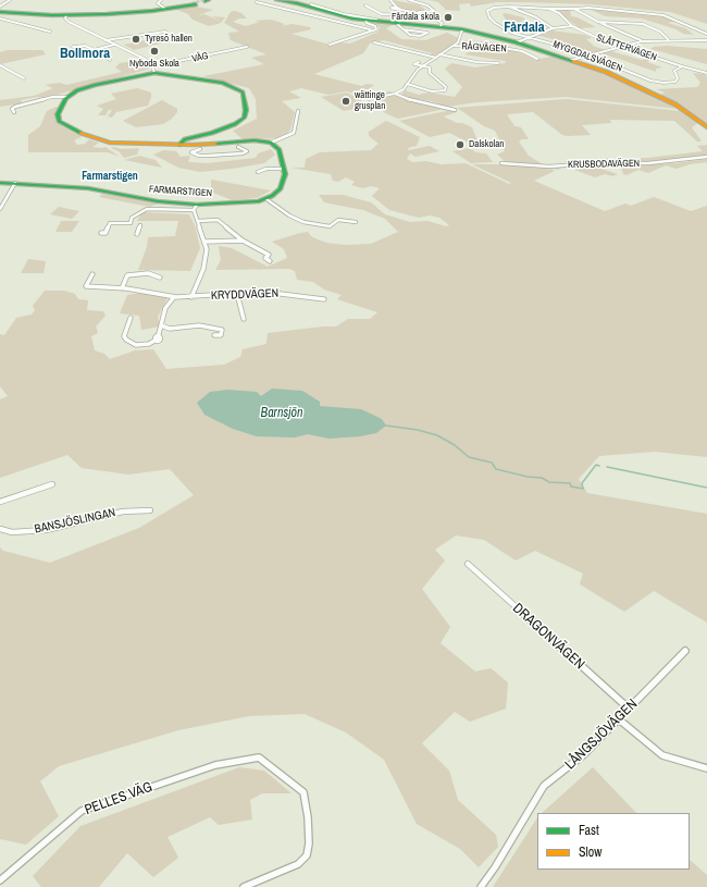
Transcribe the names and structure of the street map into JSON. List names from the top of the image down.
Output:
{
  "streets": {
    "street": [
      "RÅGVÄGEN",
      "SLÅTTERVÄGEN",
      "MYGGDALSVÄGEN",
      "VÄG",
      "KRUSBODAVÄGEN",
      "FARMARSTIGEN",
      "KRYDDVÄGEN",
      "BANSJÖSLINGAN",
      "DRAGONVÄGEN",
      "LÅNGSJÖVÄGEN",
      "PELLES VÄG"
    ]
  },
  "crossings": [
    ["FARMARSTIGEN", "KRYDDVÄGEN"],
    ["DRAGONVÄGEN", "LÅNGSJÖVÄGEN"]
  ],
  "districts": ["Fårdala", "Bollmora", "Farmarstigen"],
  "water": ["Barnsjön"],
  "places": [
    "Fårdala skola",
    "Tyresö hallen",
    "Nyboda Skola",
    "wättinge grusplan",
    "Dalskolan"
  ],
  "legend": ["Fast", "Slow"]
}
